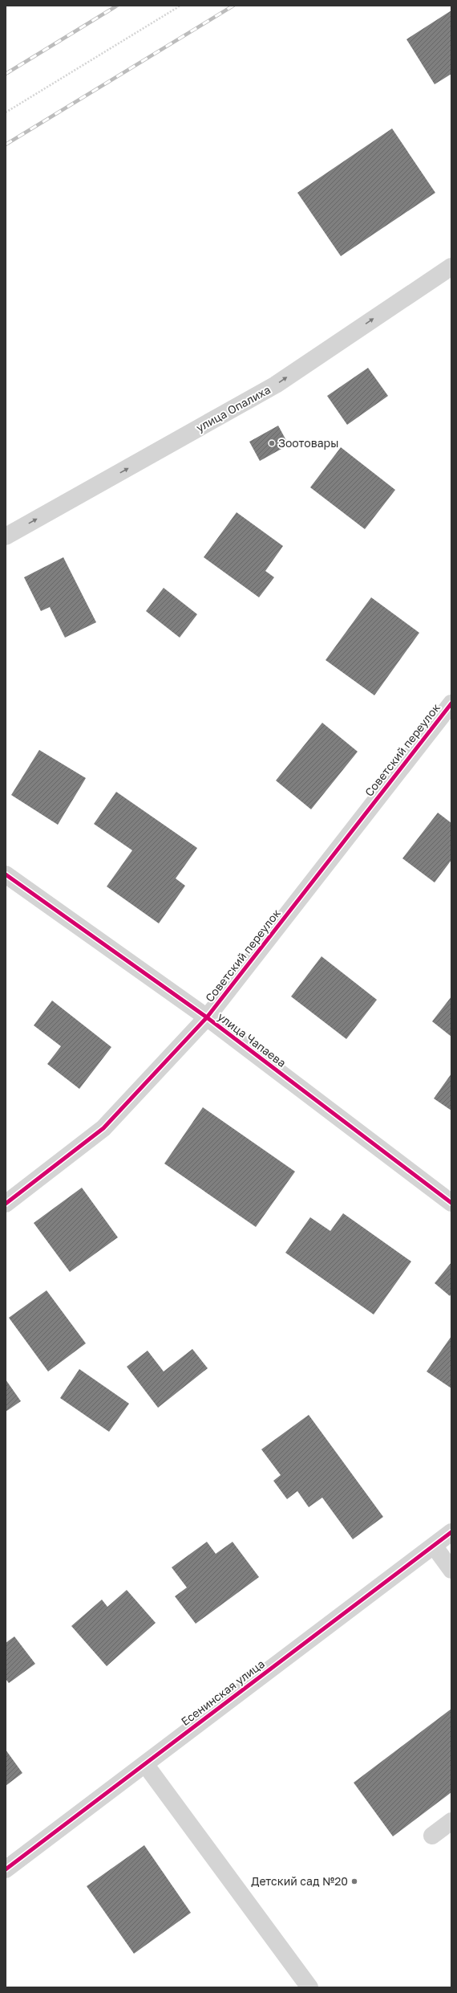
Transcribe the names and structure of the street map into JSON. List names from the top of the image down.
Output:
{
  "streets": {
    "street": [
      "улица Опалиха",
      "Советский переулок",
      "улица Чапаева",
      "Есенинская улица"
    ]
  },
  "crossings": [
    ["Советский переулок", "улица Чапаева"]
  ],
  "one_way": ["улица Опалиха"],
  "places": ["Зоотовары", "Детский сад №20"]
}
